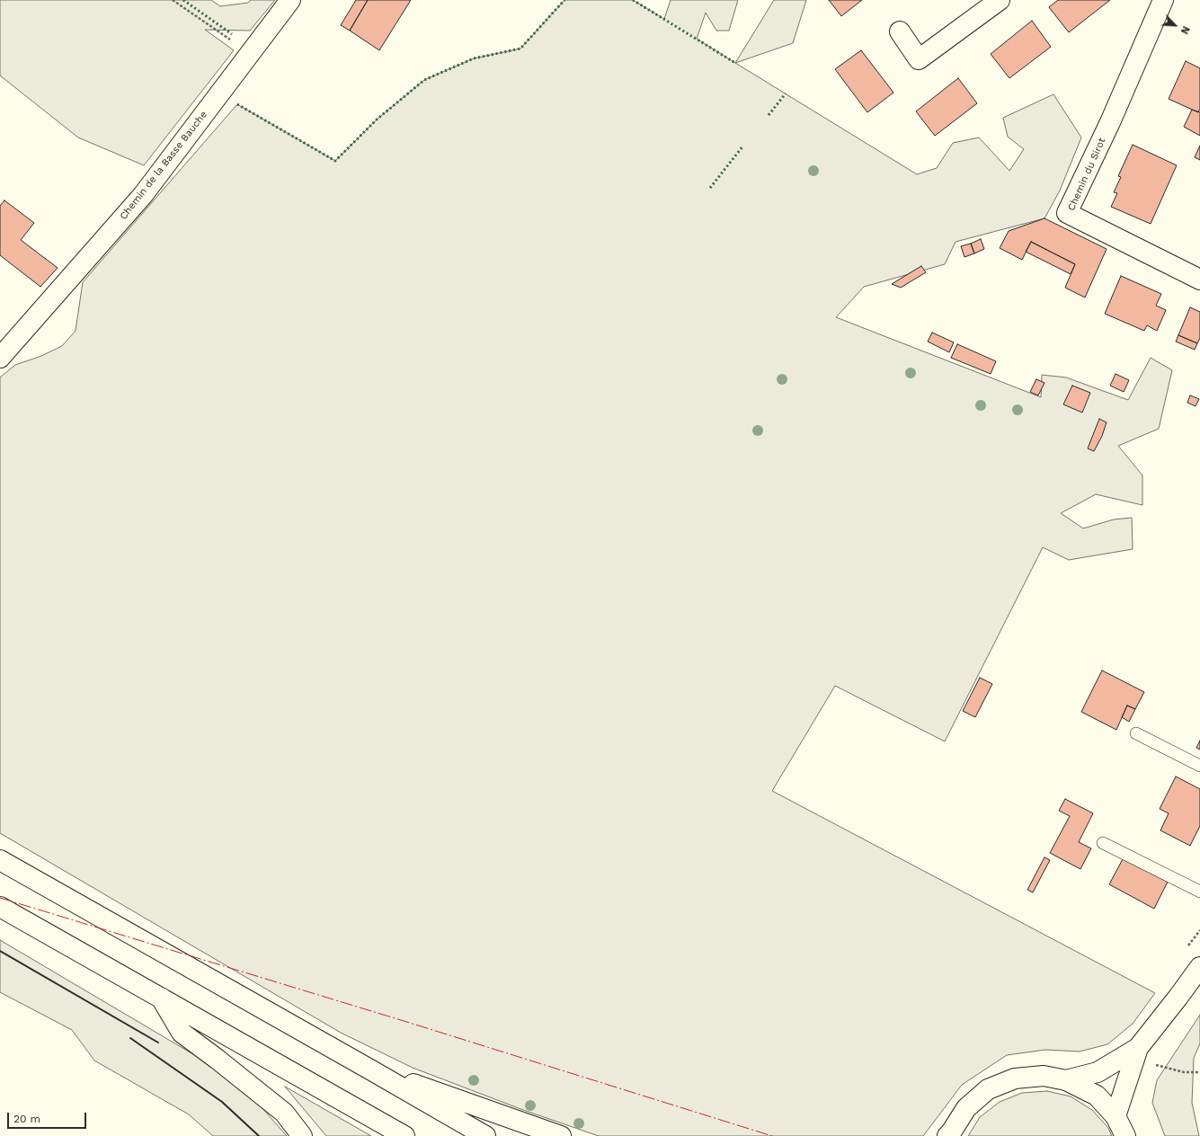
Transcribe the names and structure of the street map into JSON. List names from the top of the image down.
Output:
{
  "streets": {
    "main road": ["Chemin de la Basse Bauche", "Chemin du Sirot"]
  },
  "scale_bar": "20 m",
  "north": "bottom right"
}
